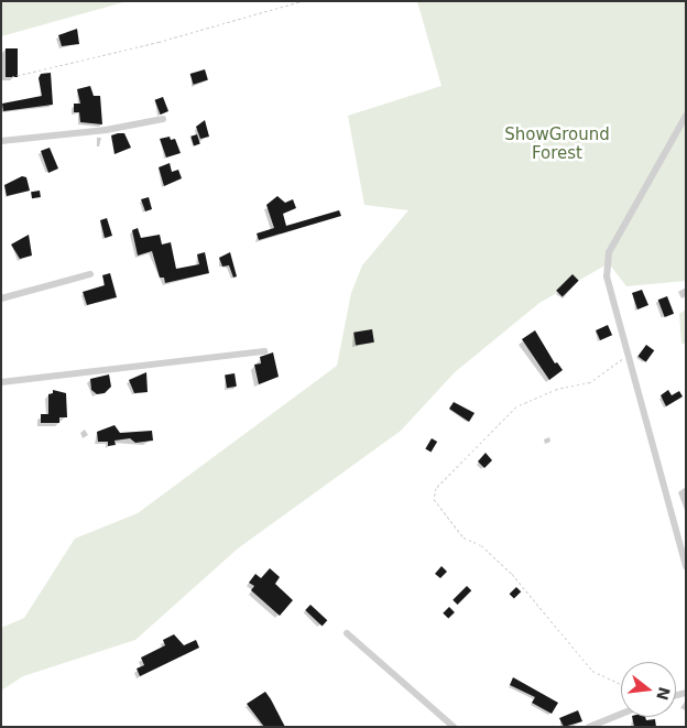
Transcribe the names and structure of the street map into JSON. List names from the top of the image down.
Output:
{
  "parks": ["ShowGround Forest"],
  "north": "right"
}
